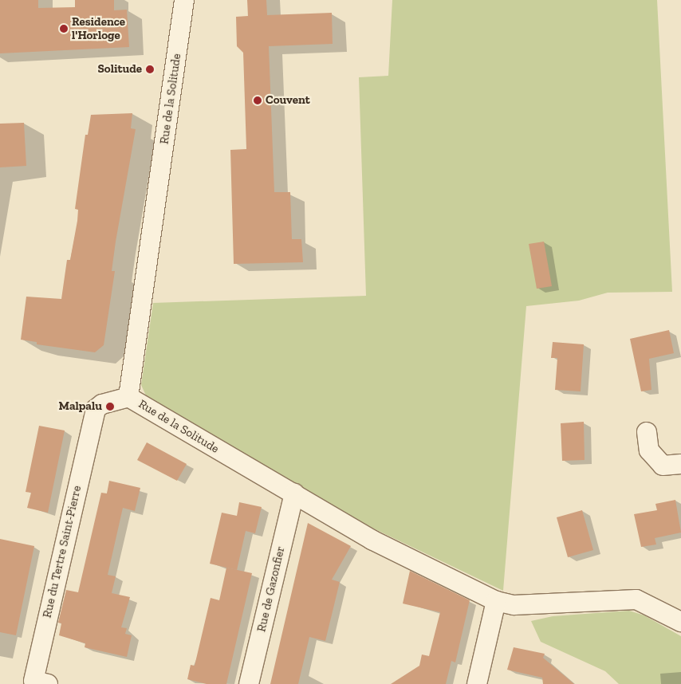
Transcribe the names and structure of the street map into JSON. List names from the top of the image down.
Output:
{
  "streets": {
    "street": ["Rue de la Solitude", "Rue du Tertre Saint-Pierre", "Rue de Gazonfier"]
  },
  "crossings": [
    ["Rue de la Solitude", "Rue du Tertre Saint-Pierre"],
    ["Rue de la Solitude", "Rue de Gazonfier"]
  ],
  "places": [
    "Residence l'Horloge",
    "Solitude",
    "Couvent",
    "Malpalu"
  ]
}
